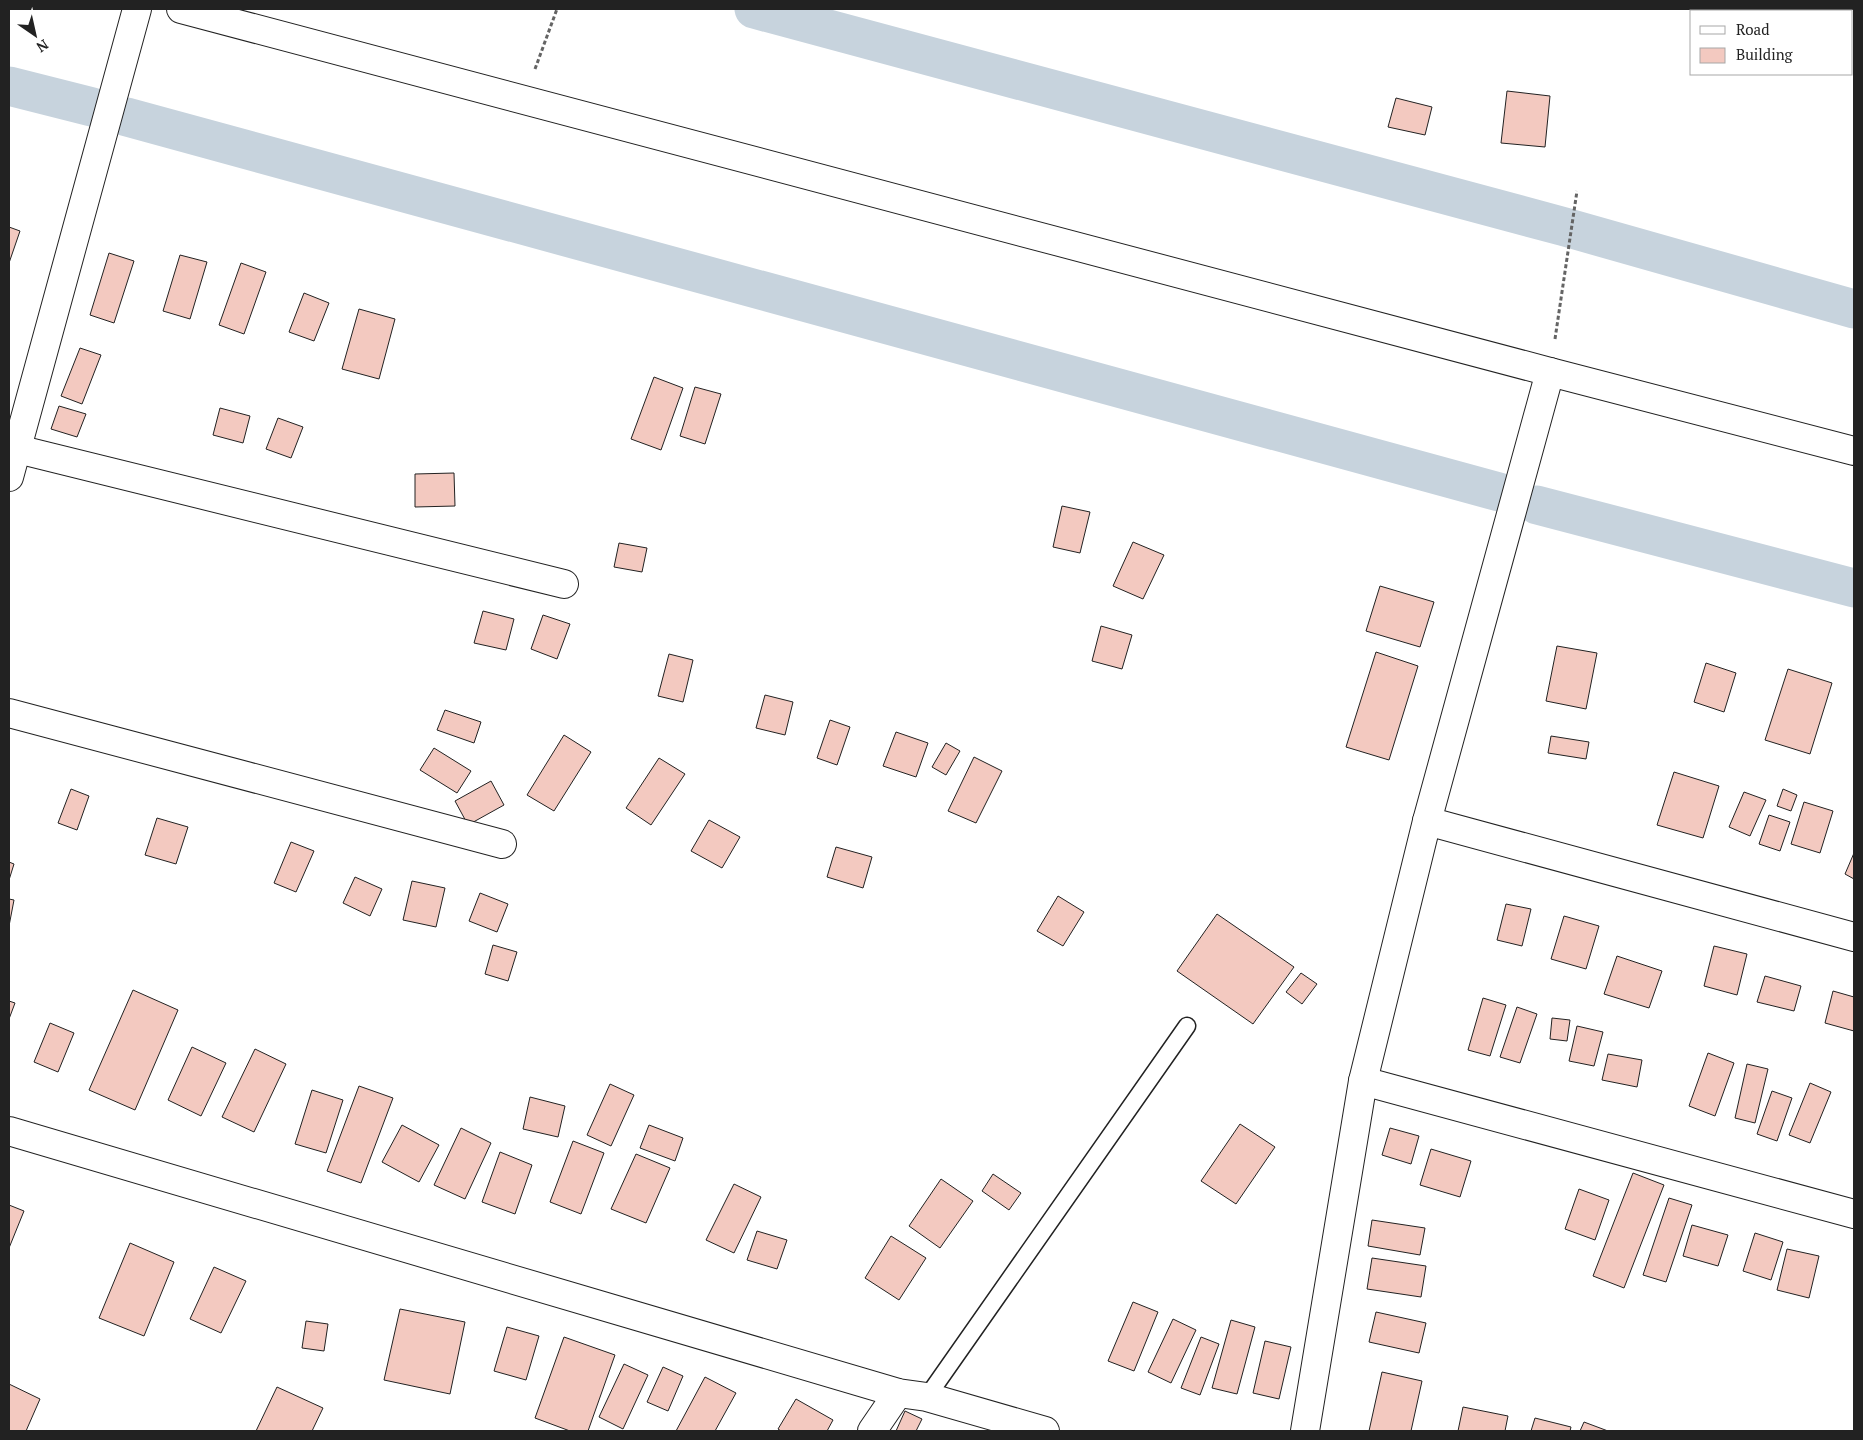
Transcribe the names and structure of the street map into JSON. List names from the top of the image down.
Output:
{
  "legend": ["Road", "Building"],
  "north": "bottom right"
}
